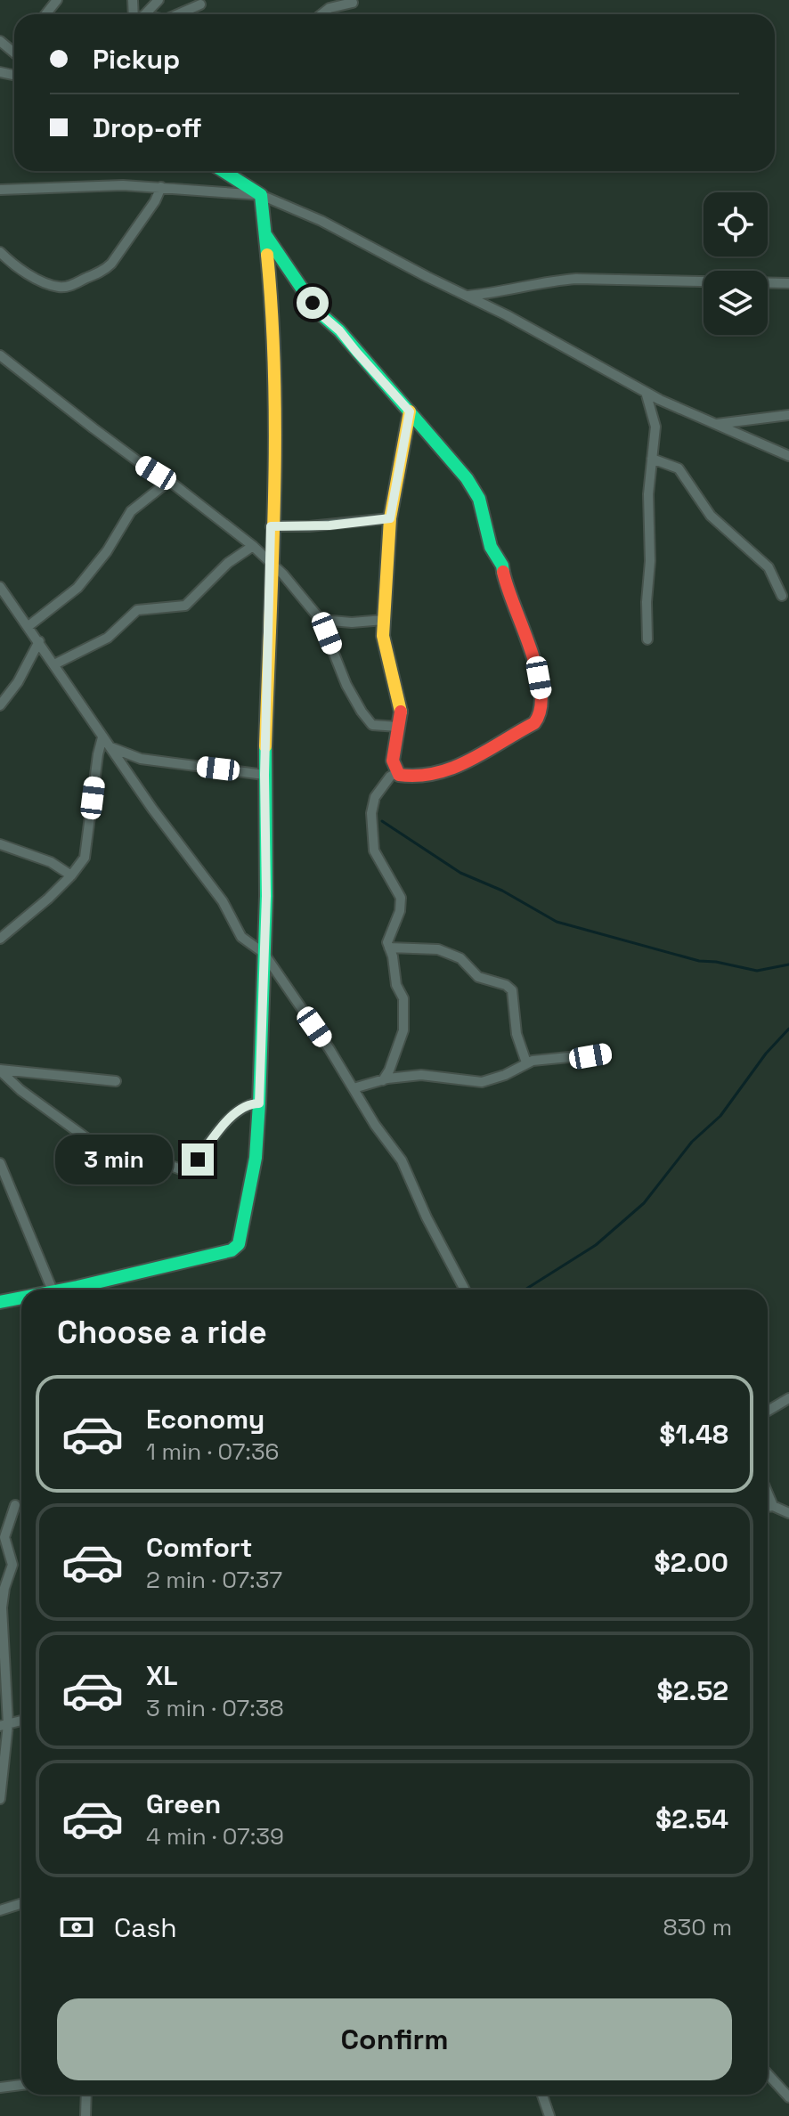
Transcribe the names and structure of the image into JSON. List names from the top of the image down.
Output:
{
  "page": {
    "banner": ["Pickup", "Drop-off"],
    "bubble": "3 min",
    "heading": "Choose a ride",
    "list": [
      {
        "name": "Economy",
        "note": "1 min · 07:36",
        "value": "$1.48"
      },
      {
        "name": "Comfort",
        "note": "2 min · 07:37",
        "value": "$2.00"
      },
      {
        "name": "XL",
        "note": "3 min · 07:38",
        "value": "$2.52"
      },
      {
        "name": "Green",
        "note": "4 min · 07:39",
        "value": "$2.54"
      }
    ],
    "pay": ["Cash", "830 m"],
    "buttons": "Confirm"
  }
}
